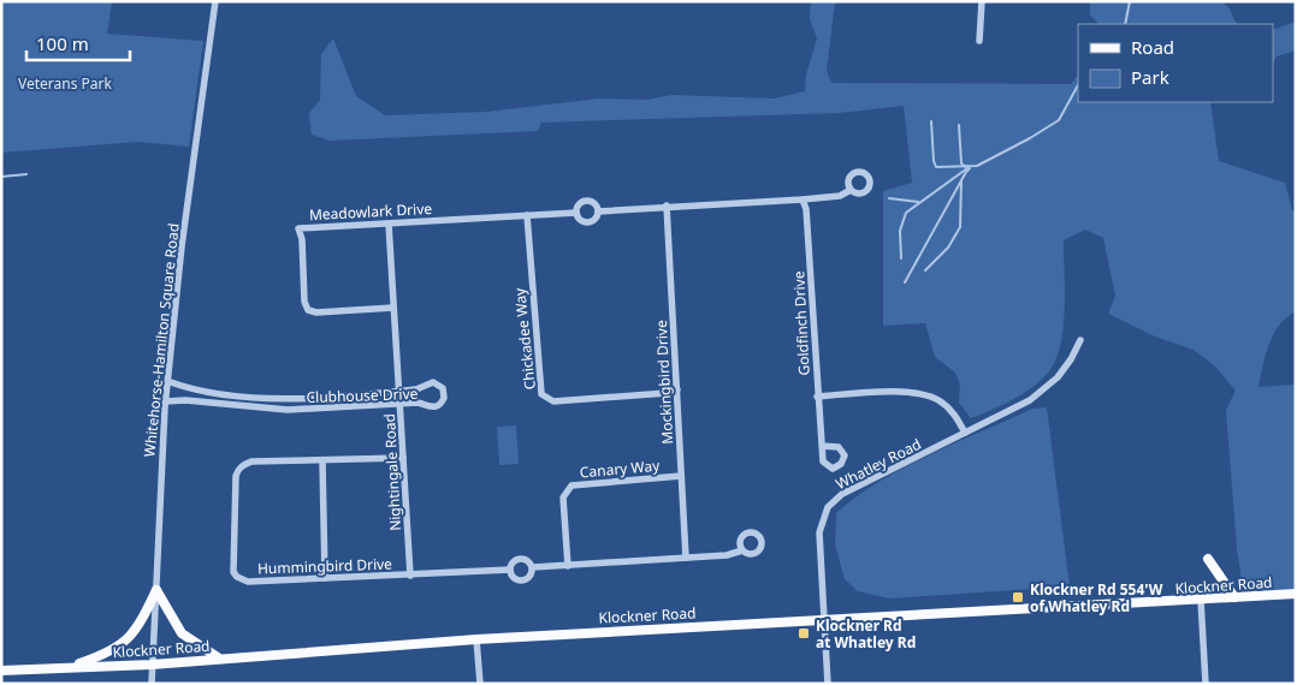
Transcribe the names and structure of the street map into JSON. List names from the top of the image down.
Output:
{
  "streets": {
    "main road": ["Klockner Road"],
    "street": [
      "Meadowlark Drive",
      "Goldfinch Drive",
      "Chickadee Way",
      "Whitehorse-Hamilton Square Road",
      "Mockingbird Drive",
      "Clubhouse Drive",
      "Whatley Road",
      "Canary Way",
      "Nightingale Road",
      "Hummingbird Drive"
    ]
  },
  "crossings": [
    ["Meadowlark Drive", "Goldfinch Drive"],
    ["Meadowlark Drive", "Chickadee Way"],
    ["Meadowlark Drive", "Mockingbird Drive"],
    ["Meadowlark Drive", "Nightingale Road"],
    ["Chickadee Way", "Mockingbird Drive"],
    ["Whitehorse-Hamilton Square Road", "Clubhouse Drive"],
    ["Whitehorse-Hamilton Square Road", "Klockner Road"],
    ["Mockingbird Drive", "Canary Way"],
    ["Mockingbird Drive", "Hummingbird Drive"],
    ["Clubhouse Drive", "Nightingale Road"],
    ["Whatley Road", "Klockner Road"],
    ["Canary Way", "Hummingbird Drive"],
    ["Nightingale Road", "Hummingbird Drive"]
  ],
  "parks": ["Veterans Park"],
  "places": {
    "transit": ["Klockner Rd 554'W of Whatley Rd", "Klockner Rd at Whatley Rd"]
  },
  "legend": ["Road", "Park"],
  "scale_bar": "100 m"
}
